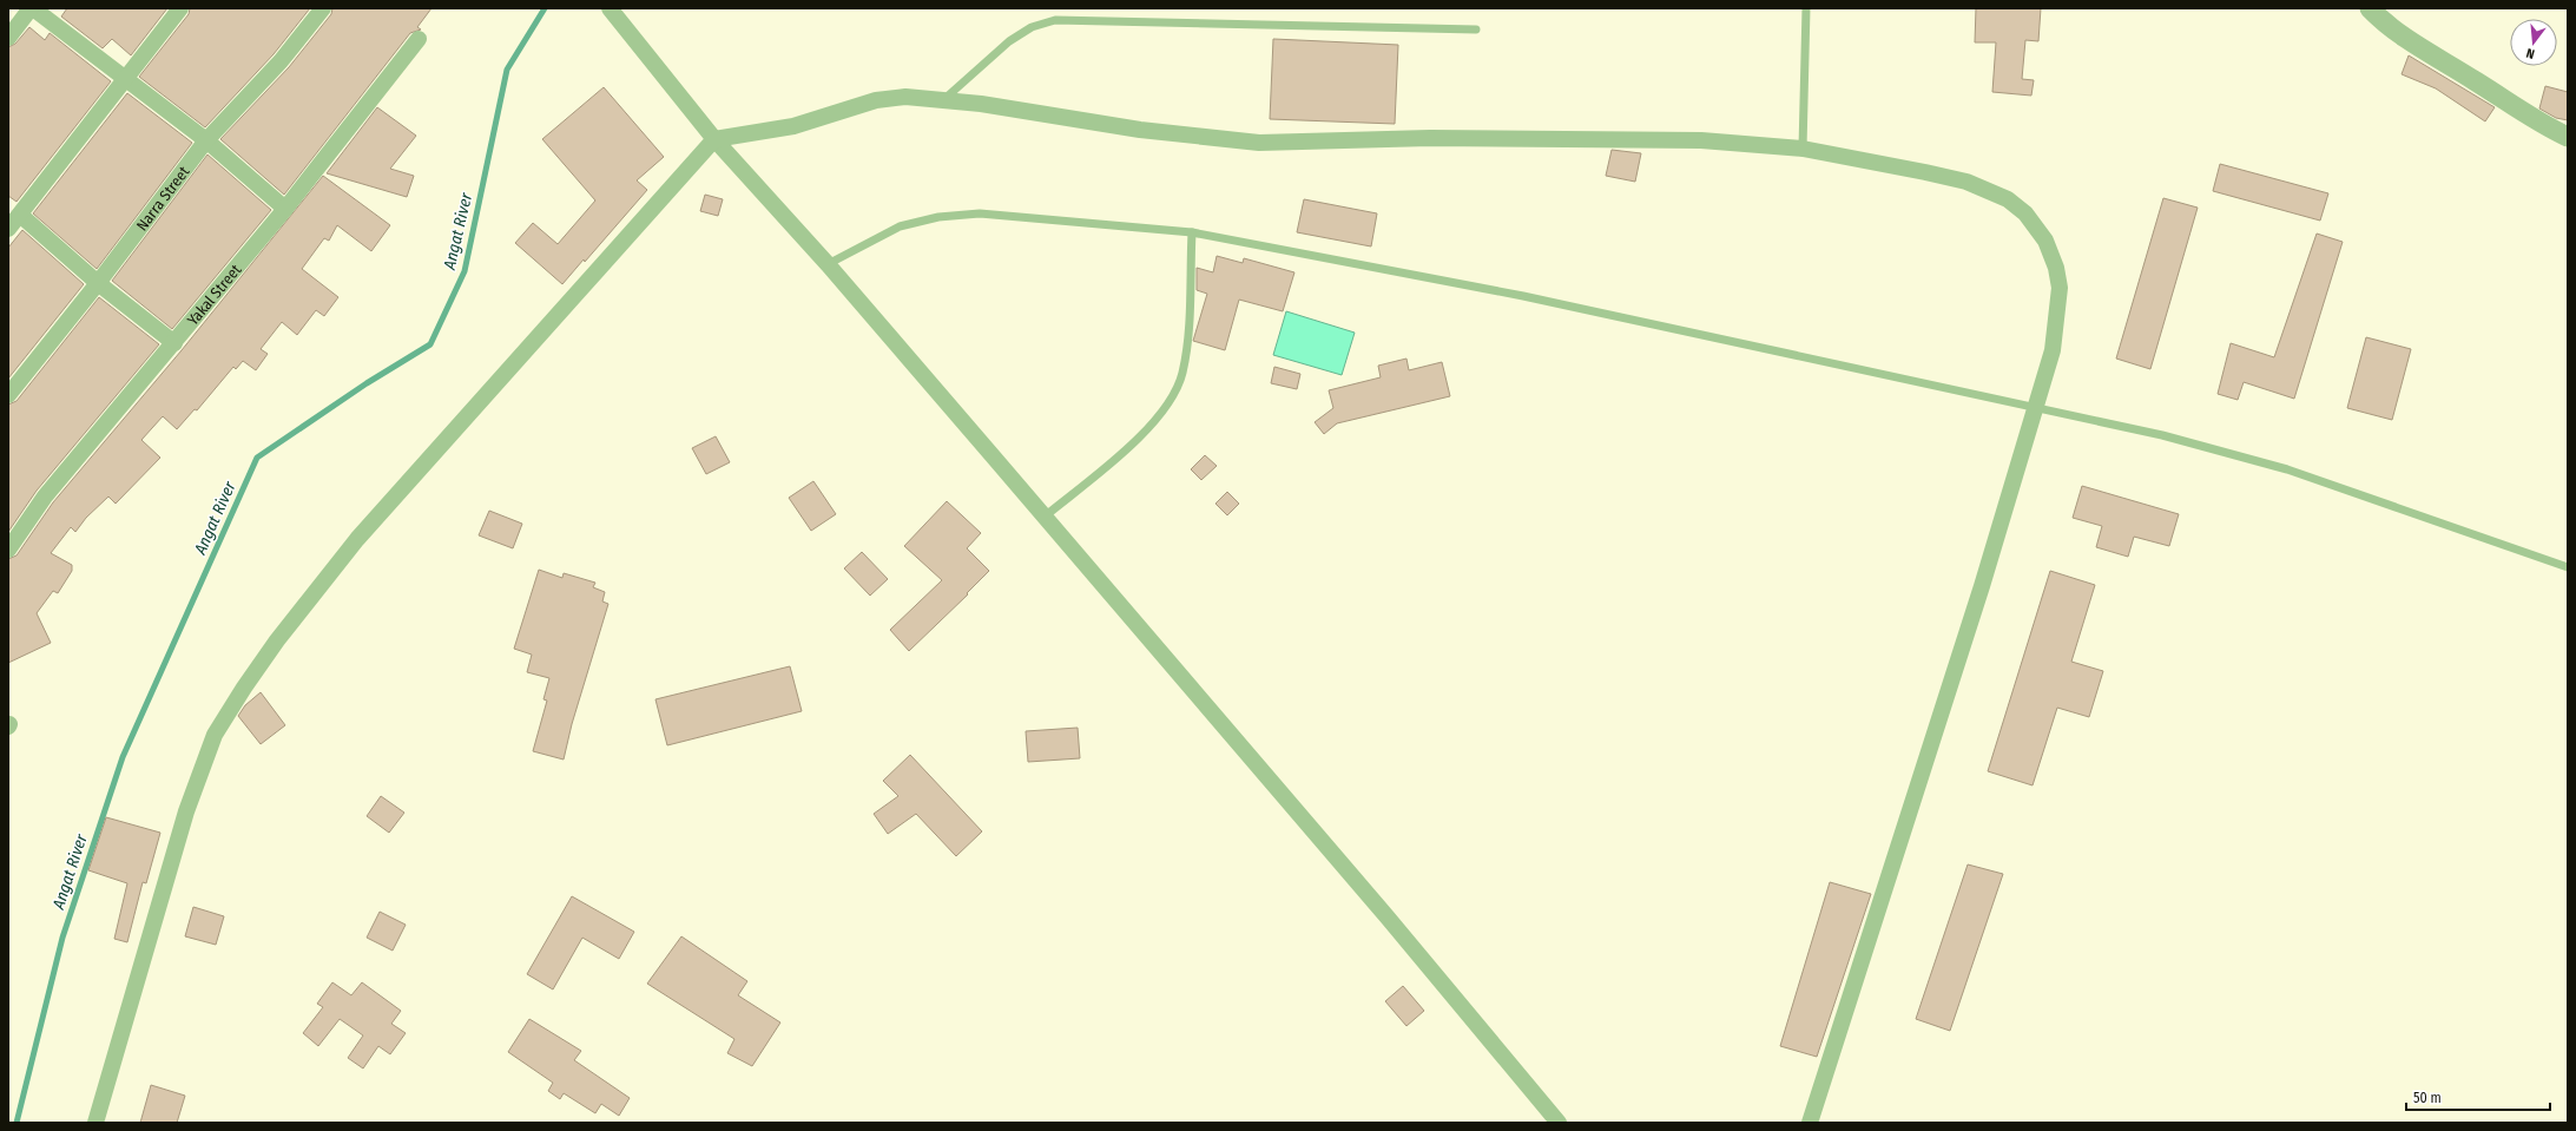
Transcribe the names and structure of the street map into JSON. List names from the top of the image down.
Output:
{
  "streets": {
    "street": ["Narra Street", "Yakal Street"]
  },
  "water": ["Angat River"],
  "scale_bar": "50 m",
  "north": "bottom"
}
